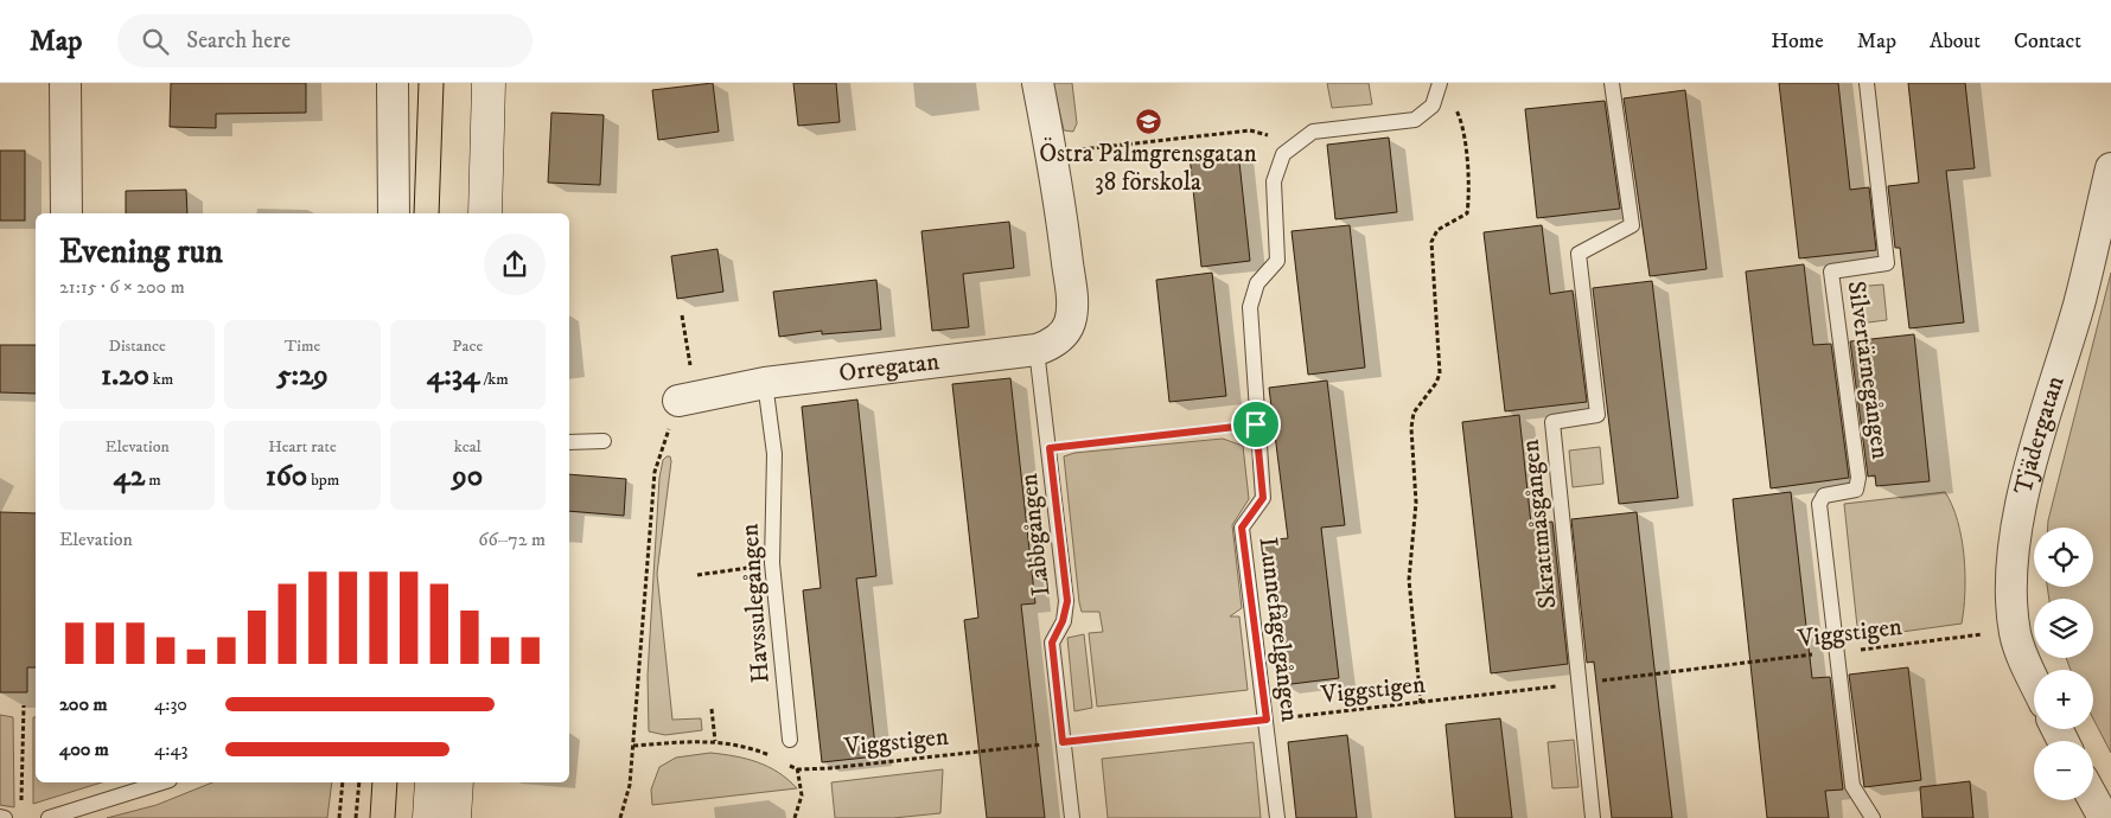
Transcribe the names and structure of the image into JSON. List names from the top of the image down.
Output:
{
  "streets": {
    "street": ["Orregatan", "Tjädergatan"],
    "lane": [
      "Silvertärnegången",
      "Skrattmåsgången",
      "Labbgången",
      "Havssulegången",
      "Lunnefågelgången"
    ],
    "path": ["Viggstigen"]
  },
  "crossings": [
    ["Orregatan", "Labbgången"],
    ["Orregatan", "Havssulegången"],
    ["Silvertärnegången", "Viggstigen"],
    ["Tjädergatan", "Viggstigen"],
    ["Skrattmåsgången", "Viggstigen"],
    ["Labbgången", "Viggstigen"],
    ["Lunnefågelgången", "Viggstigen"]
  ],
  "places": {
    "school or university": ["Östra Palmgrensgatan 38 förskola"]
  },
  "page": {
    "header": "Map",
    "search": "Search here",
    "nav": [
      "Home",
      "Map",
      "About",
      "Contact"
    ],
    "heading": ["Evening run", "21:15 · 6 × 200 m"],
    "stats": [
      ["Distance", "1.20 km"],
      ["Time", "5:29"],
      ["Pace", "4:34 /km"],
      ["Elevation", "42 m"],
      ["Heart rate", "160 bpm"],
      ["kcal", "90"]
    ],
    "chart": ["Elevation", "66–72 m"],
    "map_buttons": ["+", "−"],
    "list": [
      {
        "name": "200 m",
        "note": "4:30"
      },
      {
        "name": "400 m",
        "note": "4:43"
      }
    ]
  }
}
